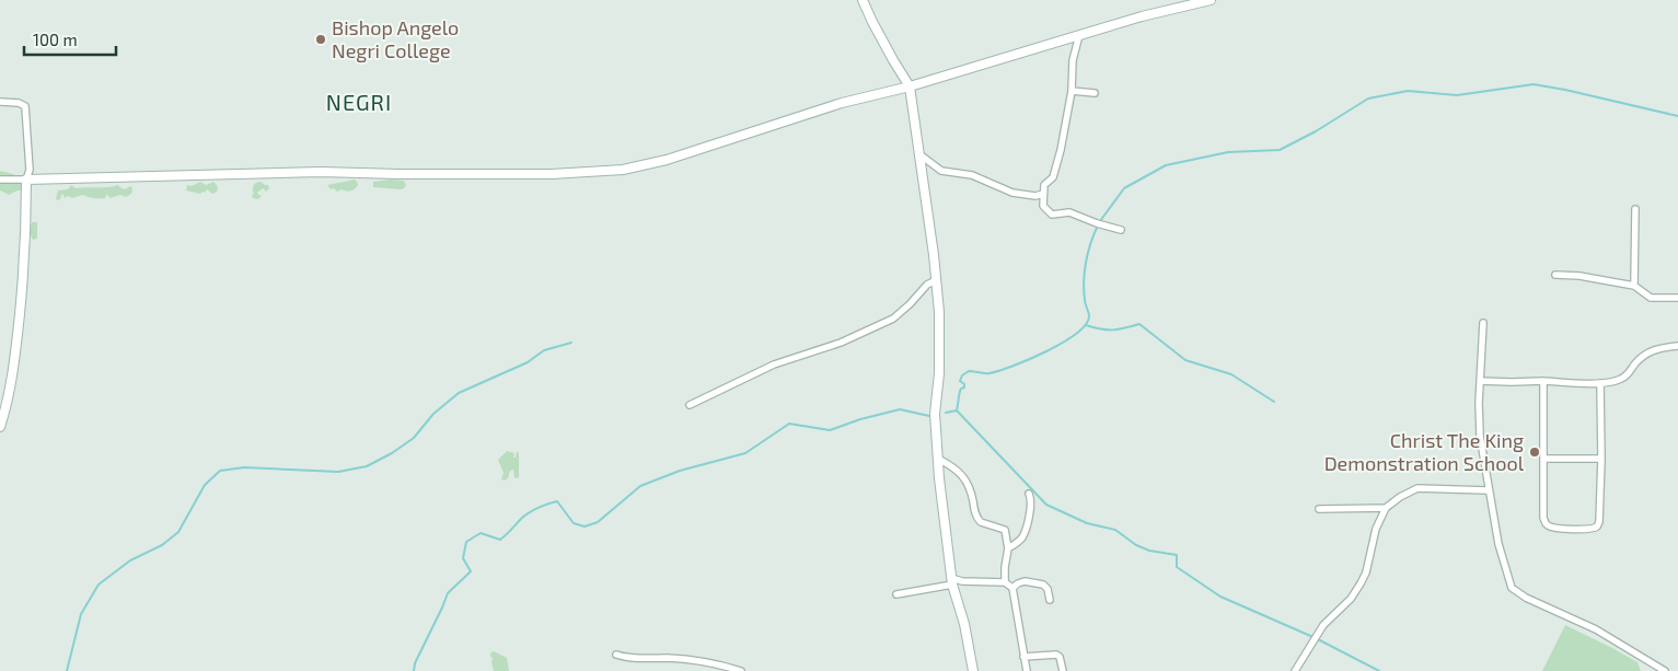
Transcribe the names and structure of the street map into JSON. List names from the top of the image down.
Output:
{
  "districts": ["NEGRI"],
  "places": ["Bishop Angelo Negri College", "Christ The King Demonstration School"],
  "scale_bar": "100 m"
}
